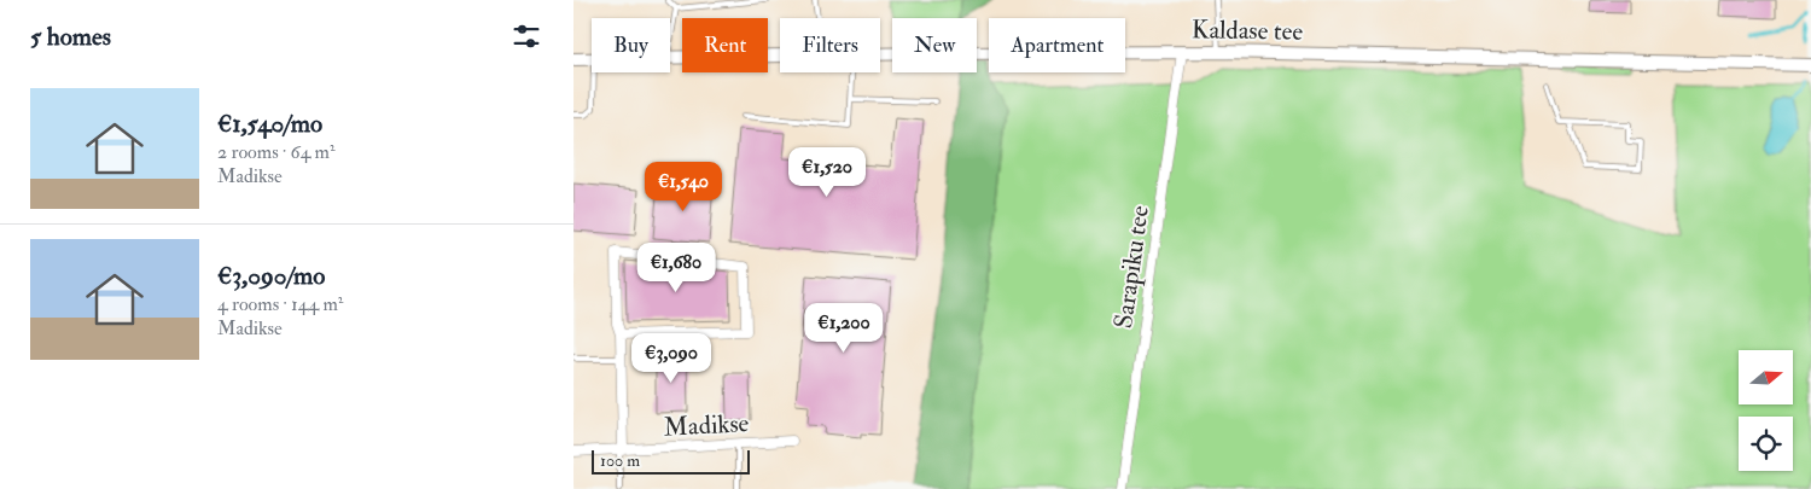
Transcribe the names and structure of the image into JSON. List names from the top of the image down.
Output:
{
  "streets": {
    "street": ["Kaldase tee", "Sarapiku tee", "Madikse"]
  },
  "crossings": [
    ["Kaldase tee", "Sarapiku tee"]
  ],
  "scale_bar": "100 m",
  "north": "right",
  "page": {
    "heading": "5 homes",
    "chip": [
      "Buy",
      "Rent",
      "Filters",
      "New",
      "Apartment"
    ],
    "list": [
      {
        "name": "€1,540/mo",
        "note": "2 rooms · 64 m² · Madikse"
      },
      {
        "name": "€3,090/mo",
        "note": "4 rooms · 144 m² · Madikse"
      }
    ],
    "price": [
      "€1,520",
      "€1,540",
      "€1,680",
      "€1,200",
      "€3,090"
    ],
    "scale": "100 m"
  }
}
